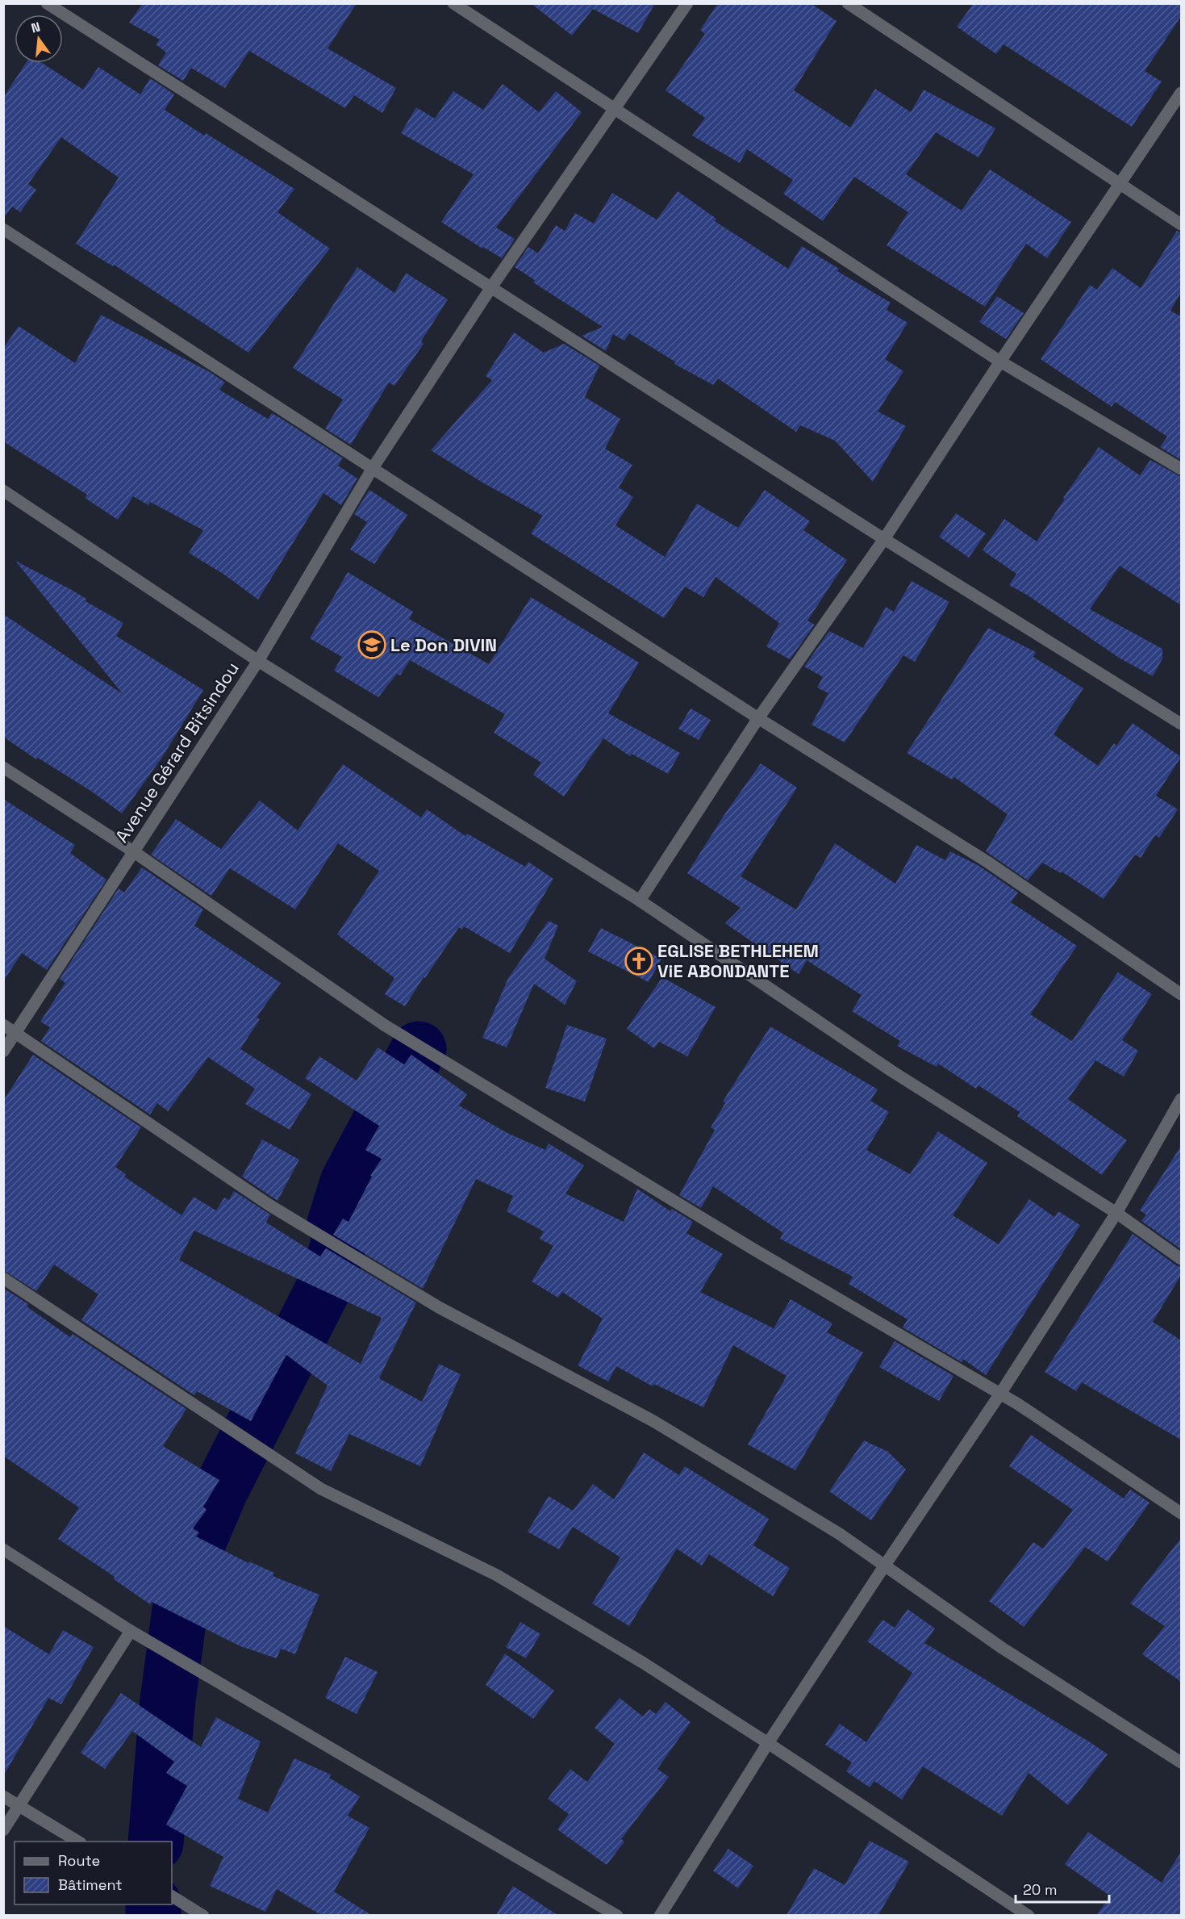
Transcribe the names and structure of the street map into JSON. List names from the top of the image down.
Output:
{
  "streets": {
    "street": ["Avenue Gérard Bitsindou"]
  },
  "places": {
    "school or university": ["Le Don DIVIN"],
    "church": ["EGLISE BETHLEHEM ViE ABONDANTE"]
  },
  "legend": ["Route", "Bâtiment"],
  "scale_bar": "20 m",
  "north": "top"
}
